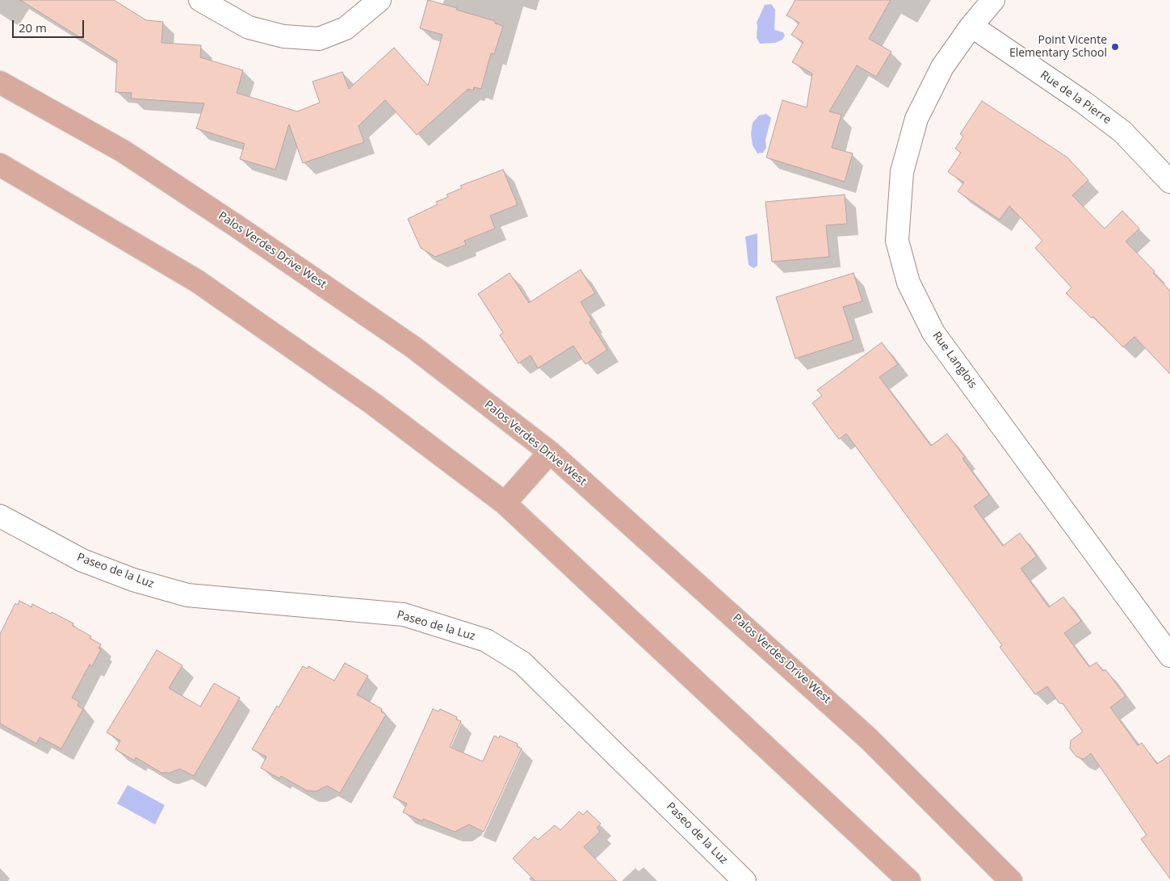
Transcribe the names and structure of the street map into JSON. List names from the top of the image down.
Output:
{
  "streets": {
    "main road": ["Palos Verdes Drive West"],
    "street": ["Rue de la Pierre", "Rue Langlois", "Paseo de la Luz"]
  },
  "crossings": [
    ["Rue de la Pierre", "Rue Langlois"]
  ],
  "places": ["Point Vicente Elementary School"],
  "scale_bar": "20 m"
}
